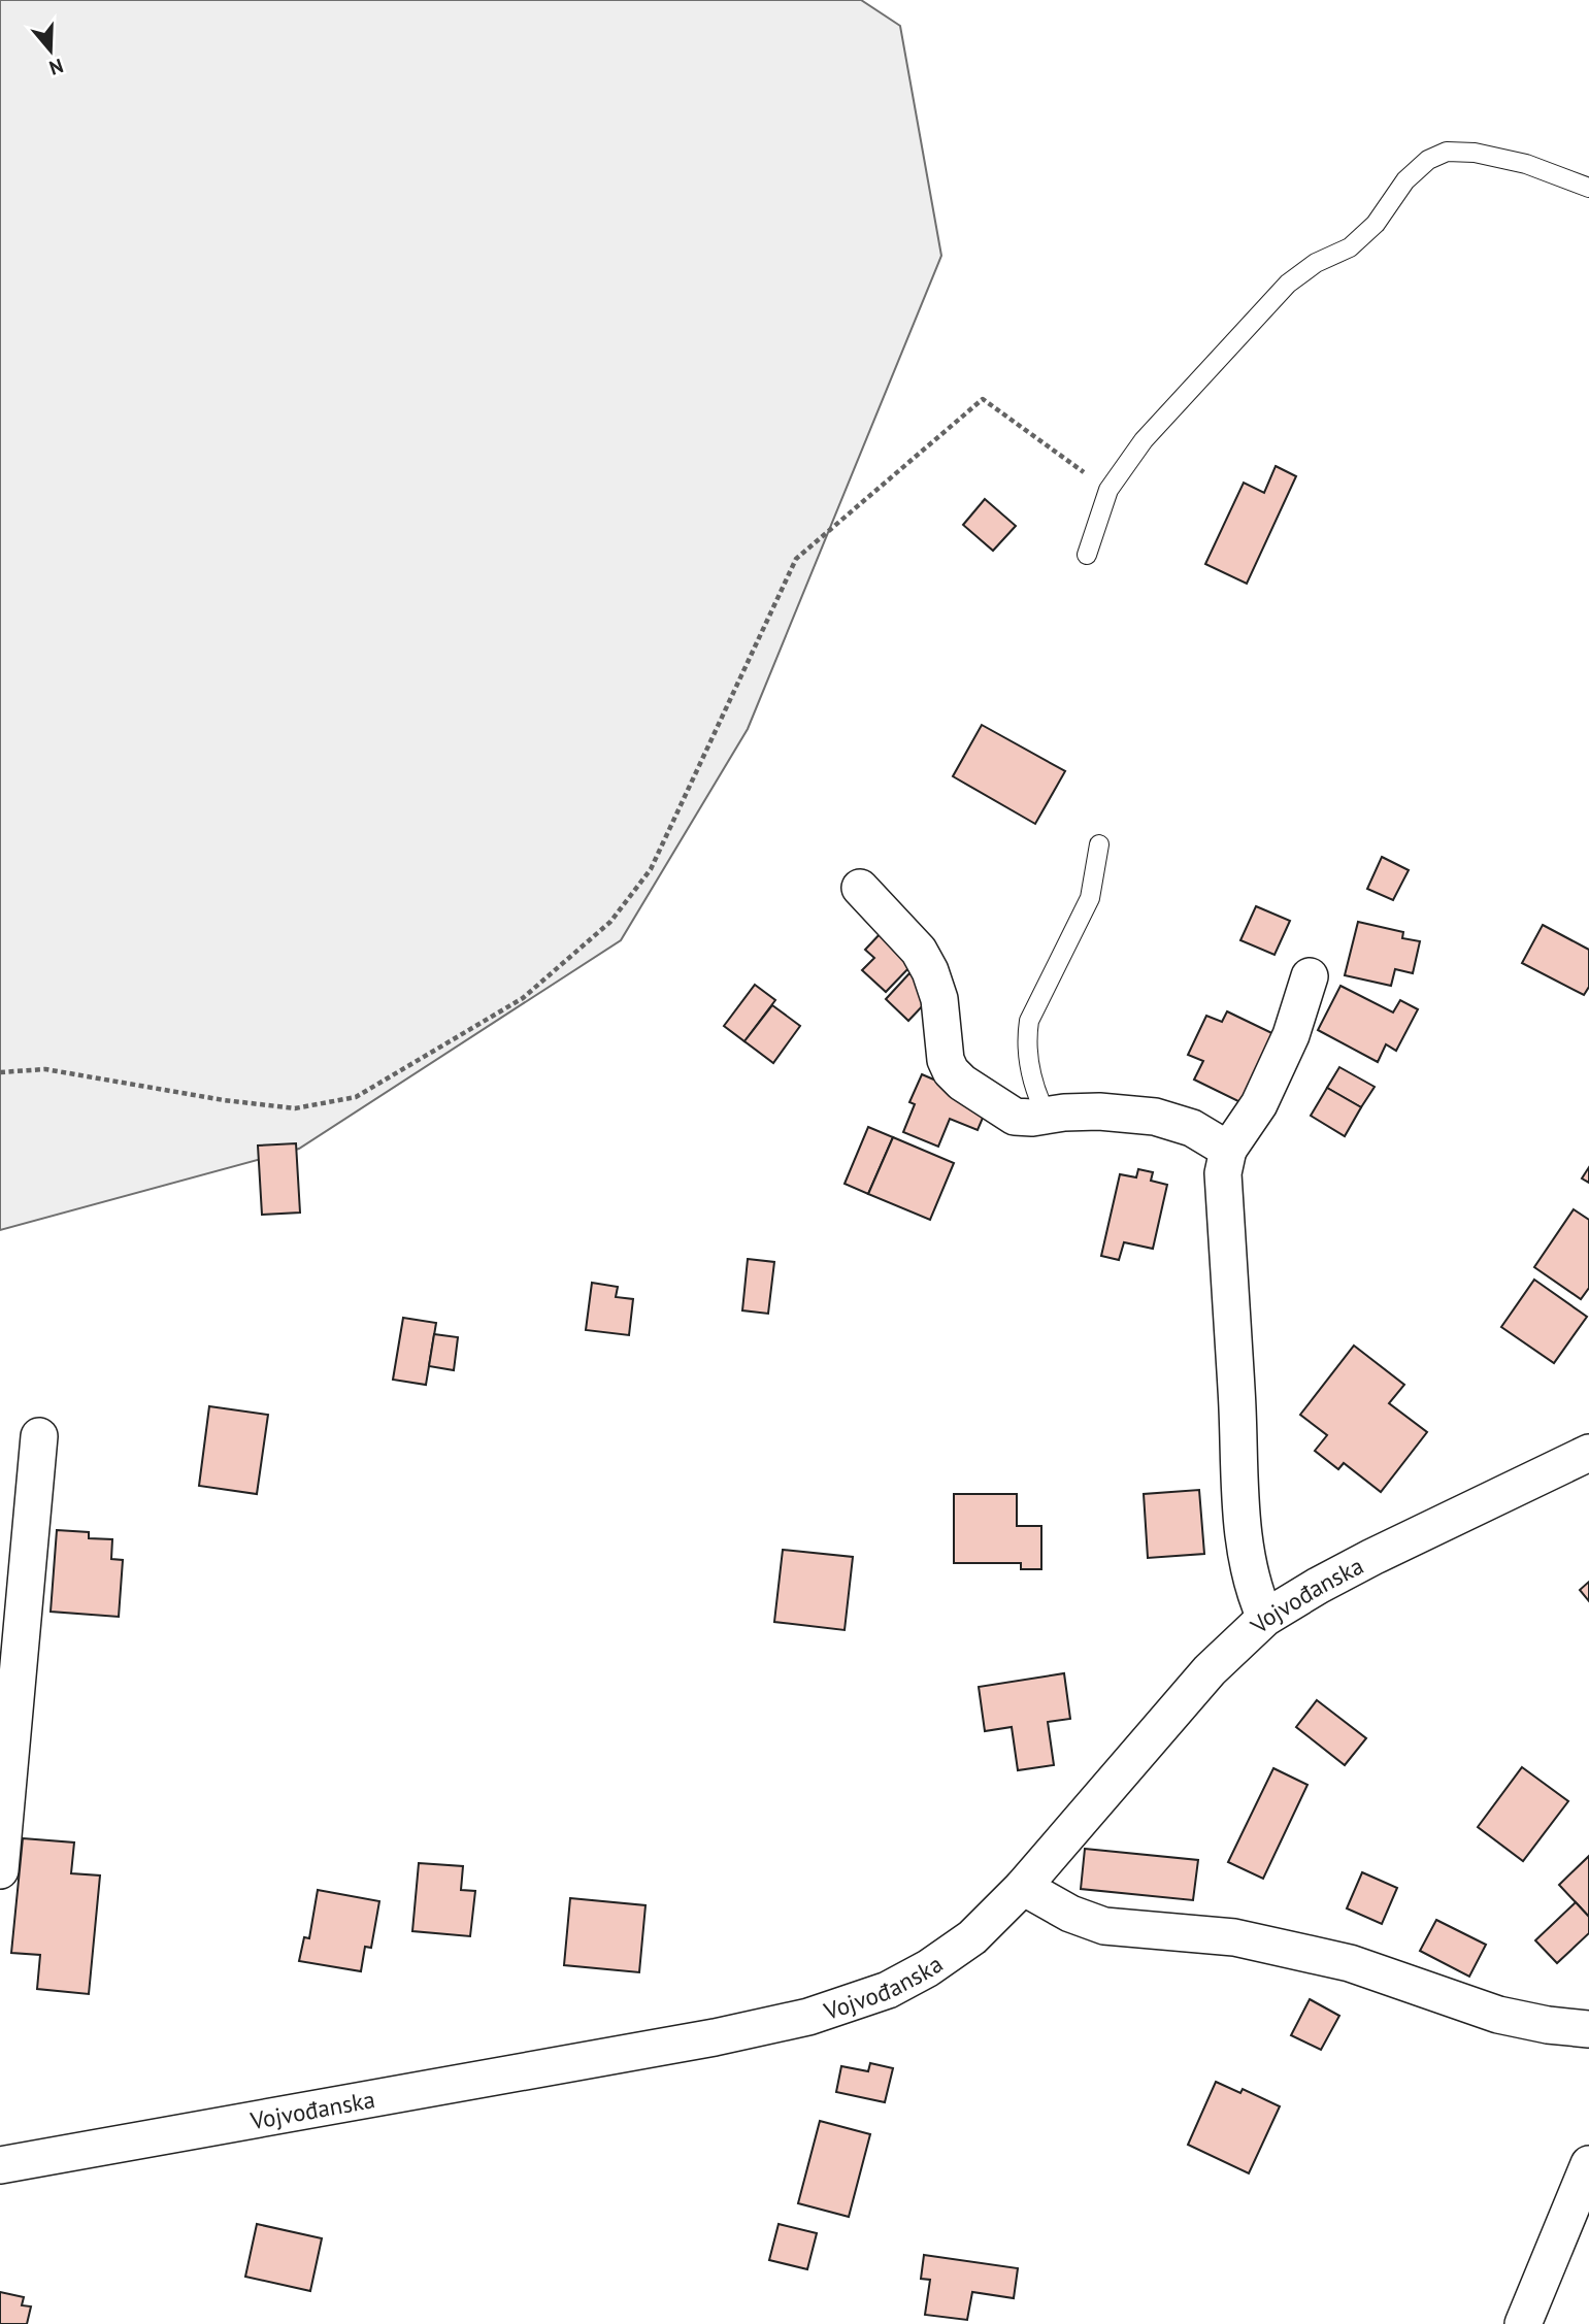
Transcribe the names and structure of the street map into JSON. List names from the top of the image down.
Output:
{
  "streets": {
    "street": ["Vojvođanska"]
  },
  "north": "bottom"
}
